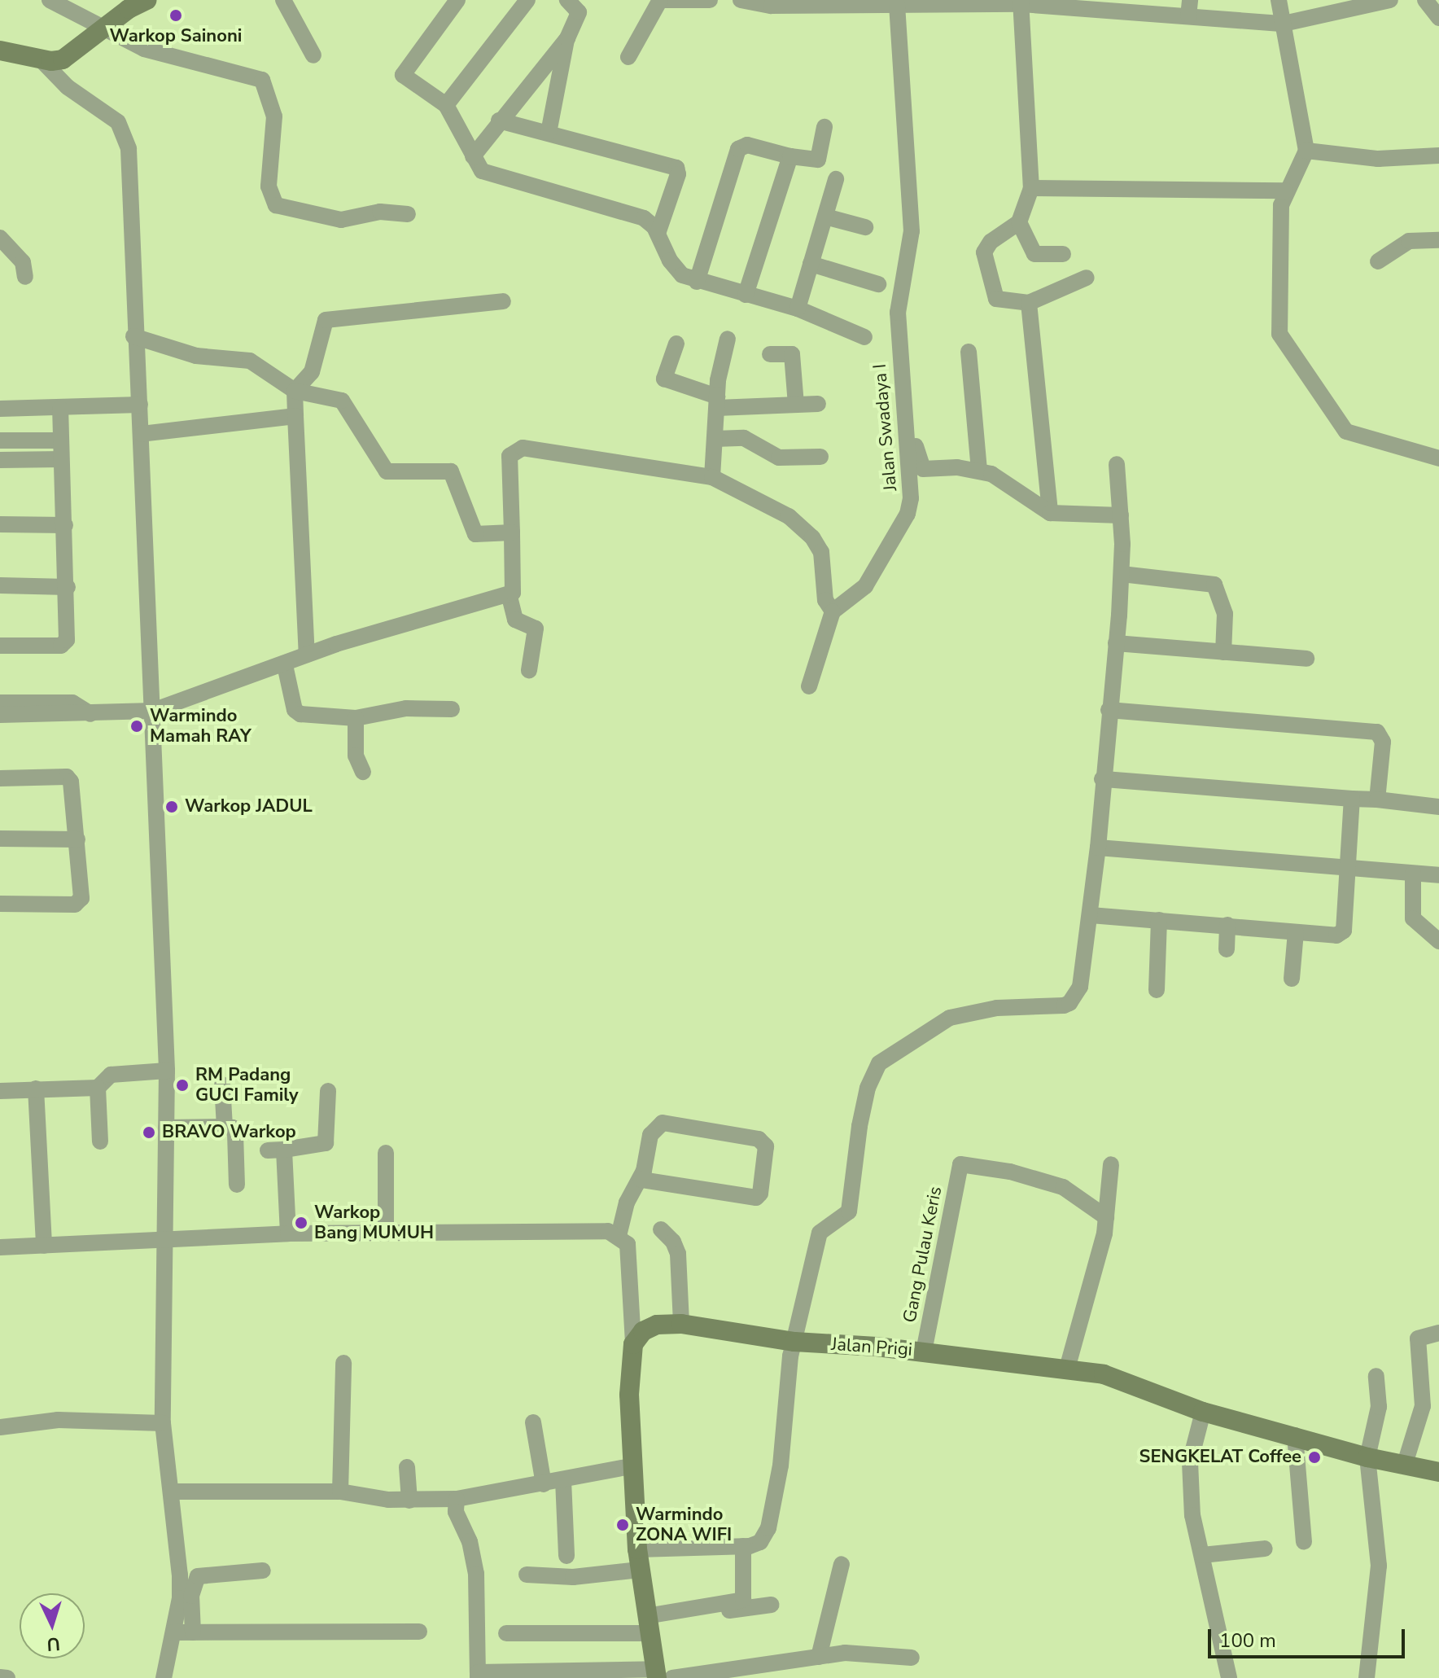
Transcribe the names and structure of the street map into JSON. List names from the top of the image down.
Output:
{
  "streets": {
    "street": ["Jalan Swadaya I", "Gang Pulau Keris", "Jalan Prigi"]
  },
  "crossings": [
    ["Gang Pulau Keris", "Jalan Prigi"]
  ],
  "places": [
    "Warkop Sainoni",
    "Warmindo Mamah RAY",
    "Warkop JADUL",
    "RM Padang GUCI Family",
    "BRAVO Warkop",
    "Warkop Bang MUMUH",
    "SENGKELAT Coffee",
    "Warmindo ZONA WIFI"
  ],
  "scale_bar": "100 m",
  "north": "bottom"
}
